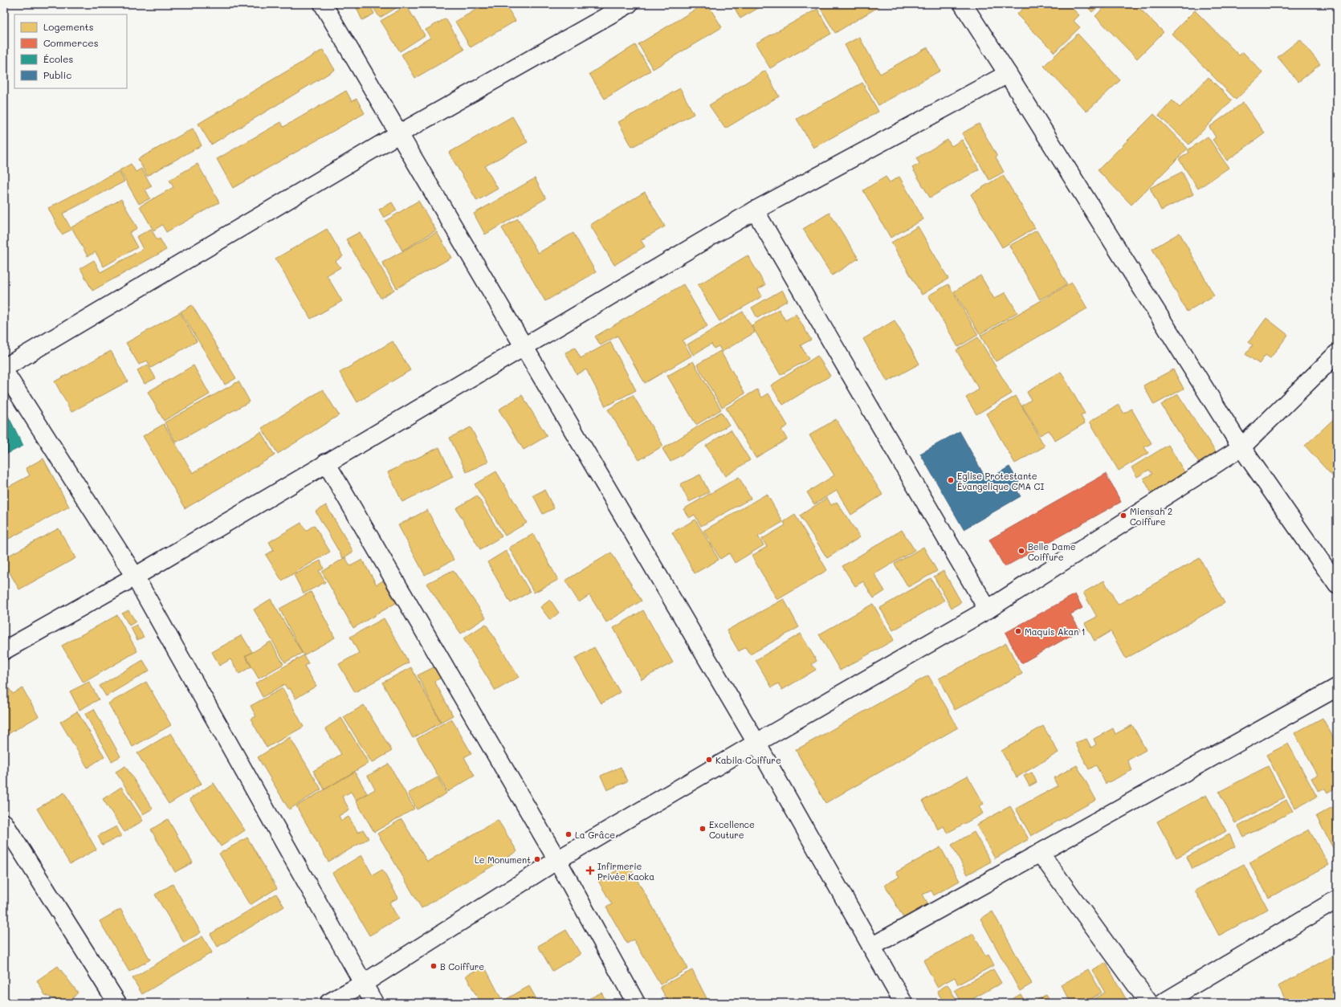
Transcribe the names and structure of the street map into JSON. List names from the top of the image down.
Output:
{
  "places": {
    "other": [
      "Eglise Protestante Évangelique CMA CI",
      "Miensah 2 Coiffure",
      "Belle Dame Coiffure",
      "Maquis Akan 1",
      "Kabila Coiffure",
      "Excellence Couture",
      "La Grâce",
      "Le Monument",
      "B Coiffure"
    ],
    "health": ["Infirmerie Privée Kaoka"]
  },
  "legend": [
    "Logements",
    "Commerces",
    "Écoles",
    "Public"
  ]
}
